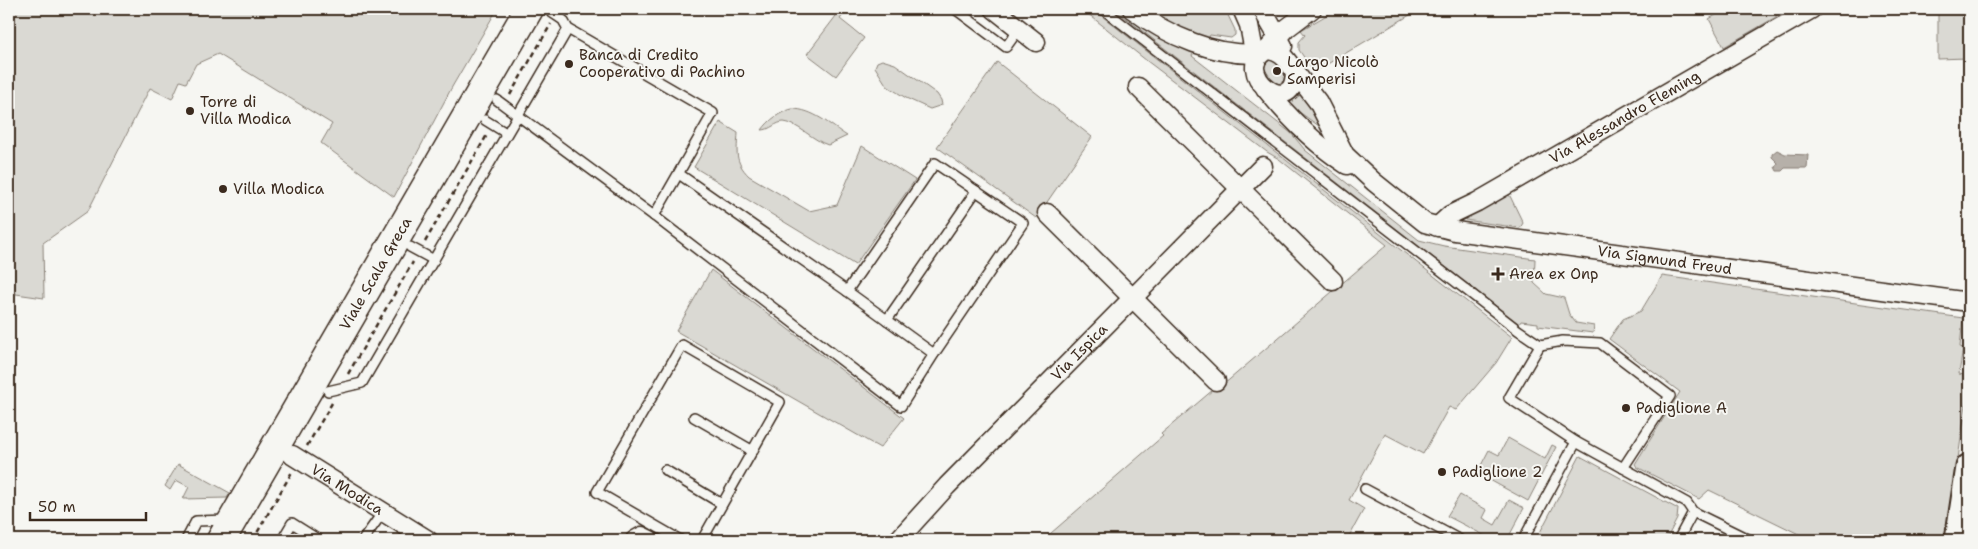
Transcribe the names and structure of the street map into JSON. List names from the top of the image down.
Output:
{
  "streets": {
    "main road": ["Viale Scala Greca"],
    "street": [
      "Via Alessandro Fleming",
      "Via Sigmund Freud",
      "Via Ispica",
      "Via Modica"
    ]
  },
  "crossings": [
    ["Via Alessandro Fleming", "Via Sigmund Freud"],
    ["Viale Scala Greca", "Via Modica"]
  ],
  "places": {
    "other": [
      "Banca di Credito Cooperativo di Pachino",
      "Largo Nicolò Samperisi",
      "Torre di Villa Modica",
      "Villa Modica",
      "Padiglione A",
      "Padiglione 2"
    ],
    "health": ["Area ex Onp"]
  },
  "scale_bar": "50 m"
}
